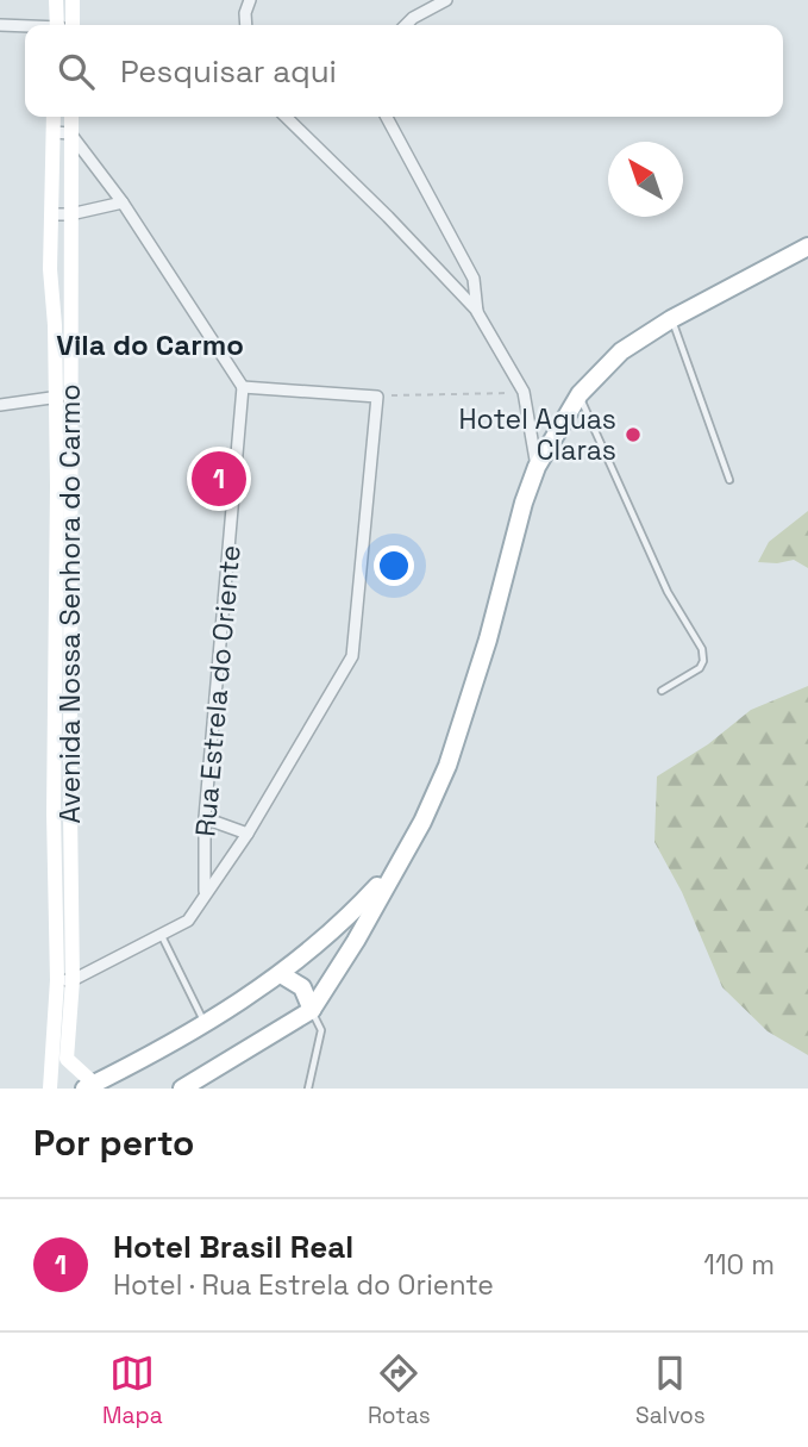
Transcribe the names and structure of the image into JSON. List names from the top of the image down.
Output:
{
  "streets": {
    "street": ["Avenida Nossa Senhora do Carmo", "Rua Estrela do Oriente"]
  },
  "districts": ["Vila do Carmo"],
  "places": ["Hotel Aguas Claras"],
  "north": "top left",
  "page": {
    "search": "Pesquisar aqui",
    "pins": "1",
    "heading": "Por perto",
    "list": [
      {
        "mark": "1",
        "name": "Hotel Brasil Real",
        "note": "Hotel · Rua Estrela do Oriente",
        "value": "110 m"
      }
    ],
    "nav": ["Mapa", "Rotas", "Salvos"]
  }
}
